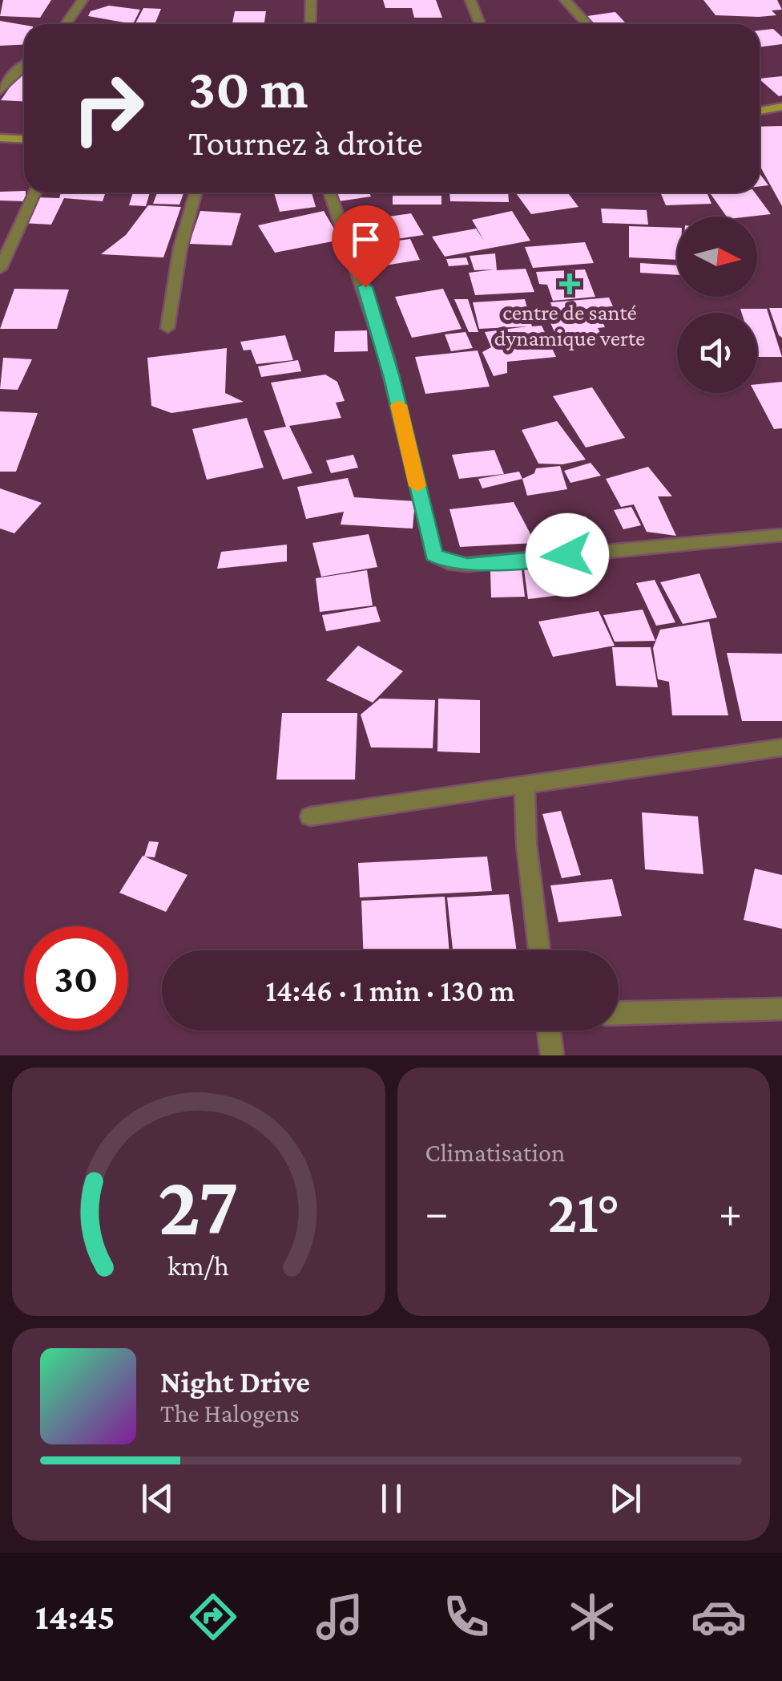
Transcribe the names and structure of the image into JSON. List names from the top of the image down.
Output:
{
  "places": {
    "health": ["centre de santé dynamique verte"]
  },
  "north": "right",
  "page": {
    "turn": ["30 m", "Tournez à droite"],
    "limit": "30",
    "trip": "14:46 · 1 min · 130 m",
    "tile": "Climatisation",
    "heat": ["−", "21°", "+"],
    "song": ["Night Drive", "The Halogens"],
    "tabs": "14:45",
    "gauge": ["27", "km/h"]
  }
}
